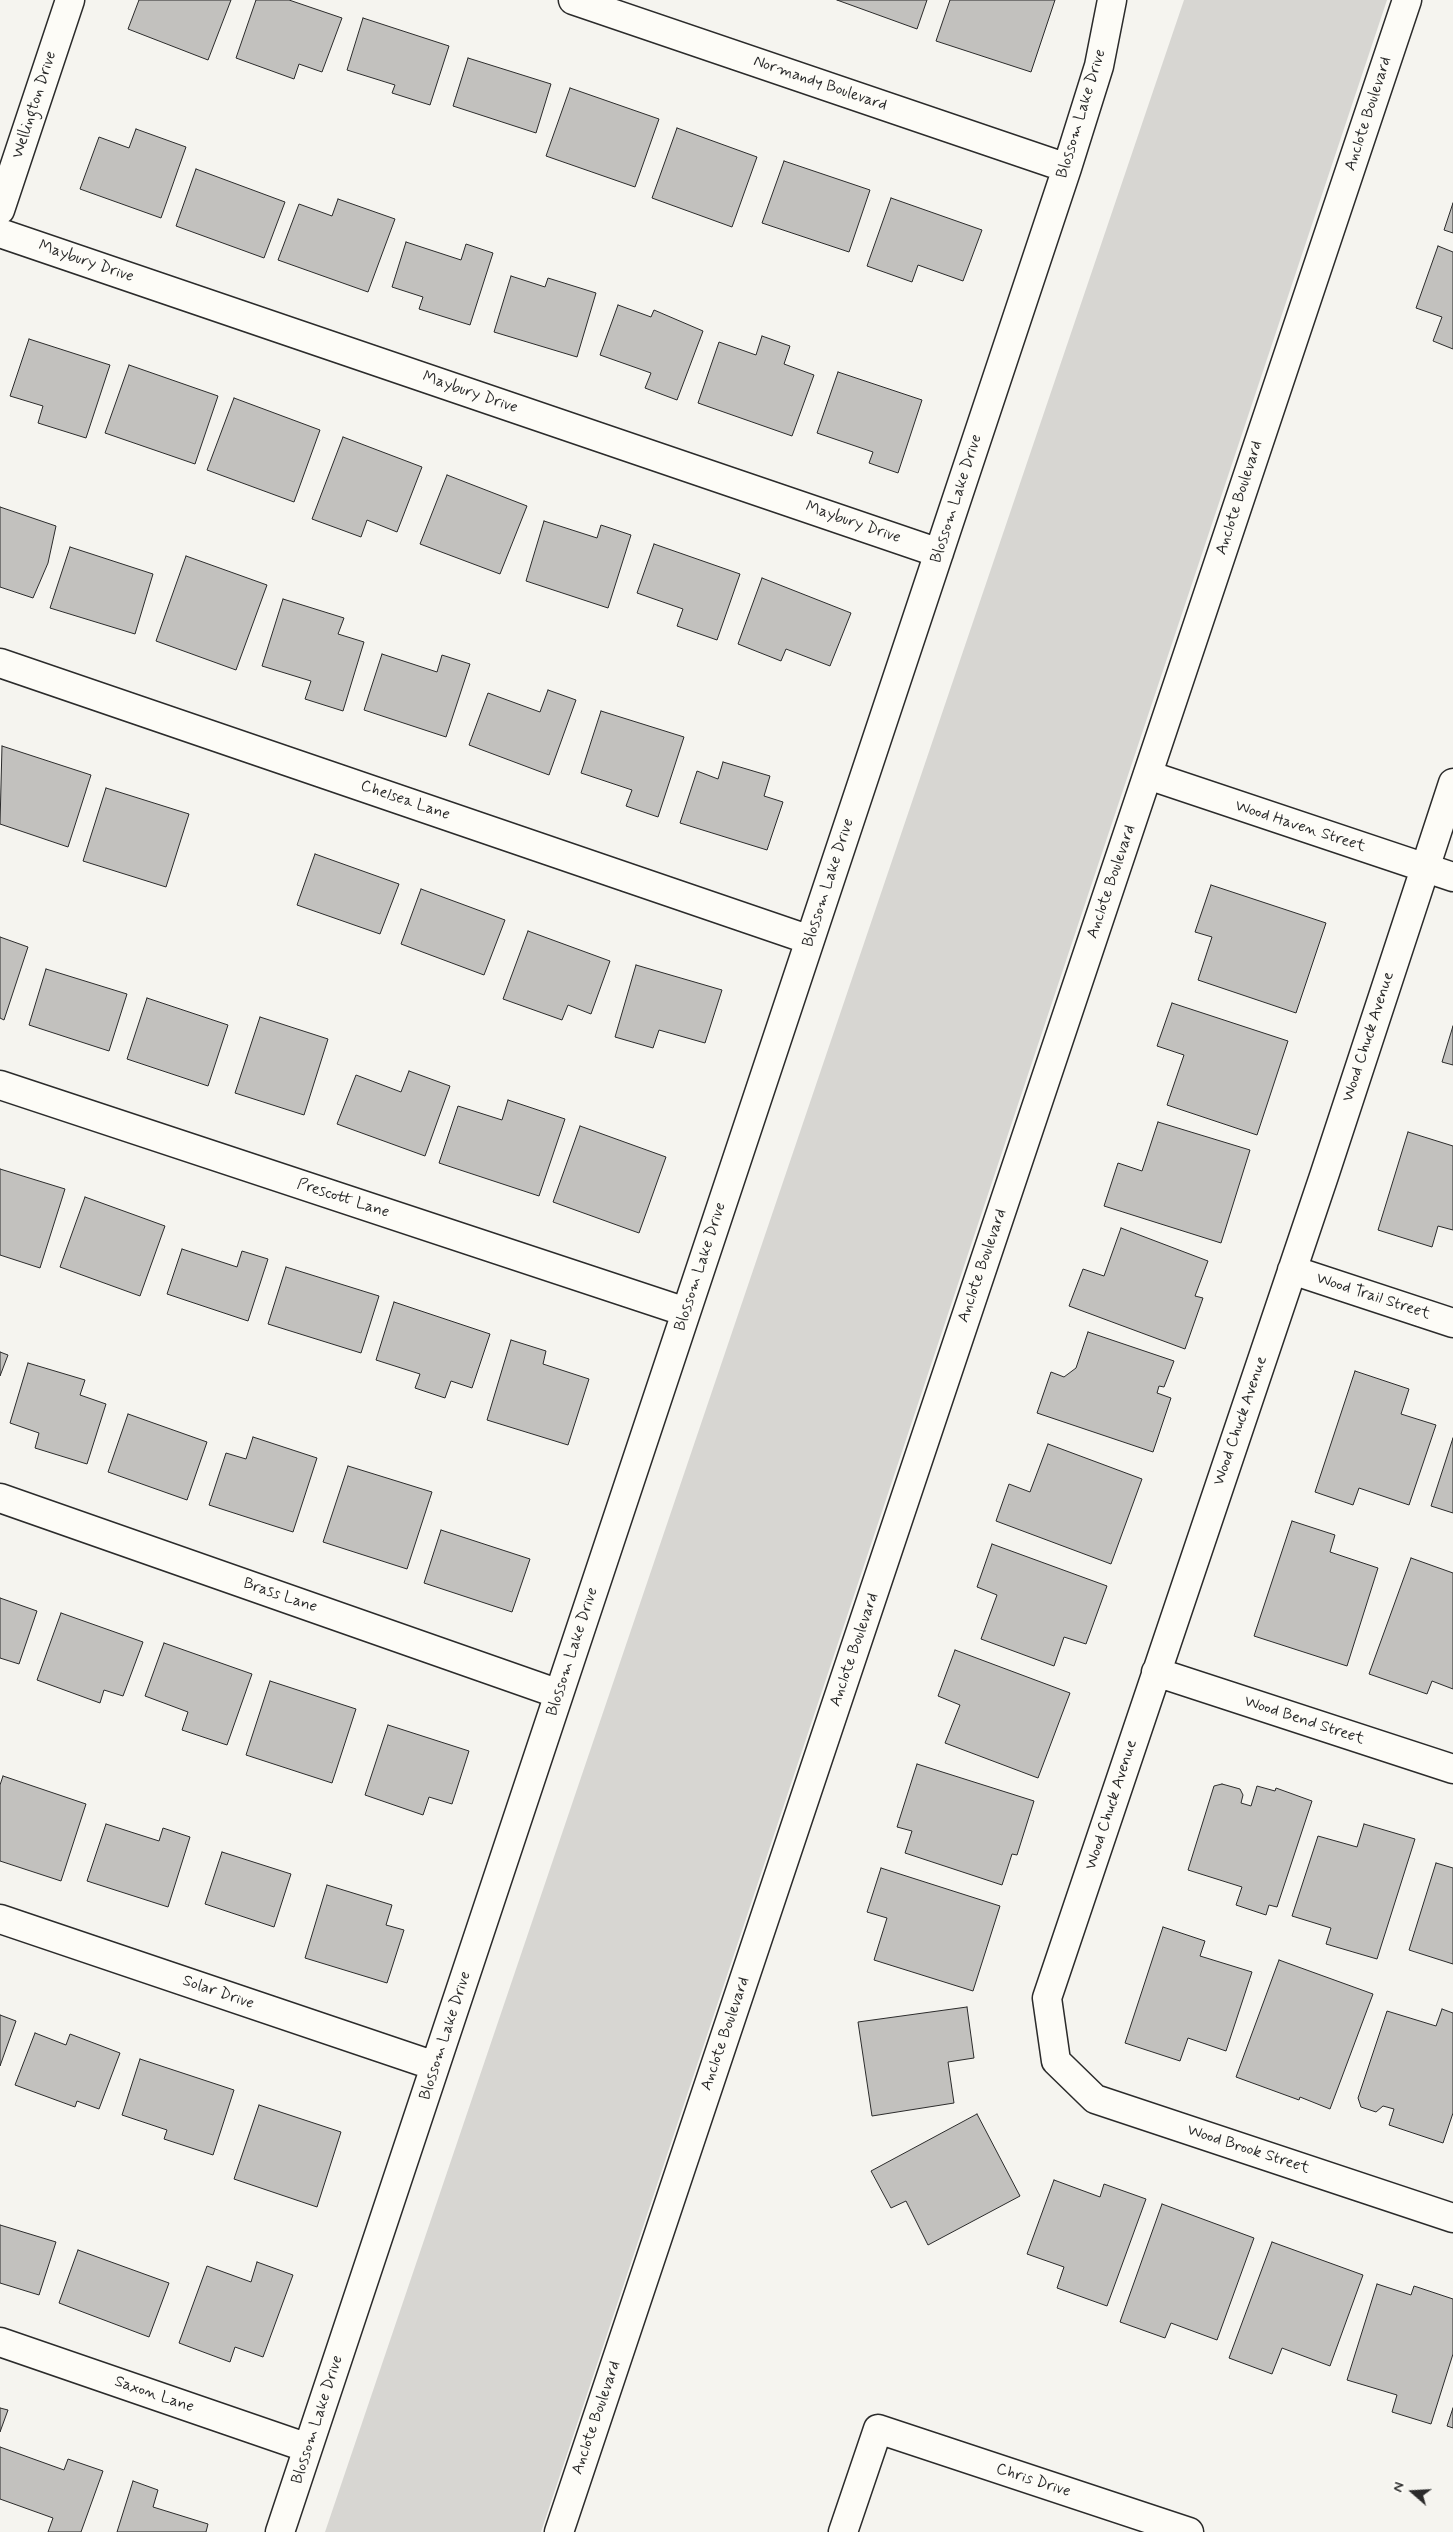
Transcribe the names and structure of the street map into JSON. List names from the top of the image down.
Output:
{
  "streets": {
    "street": [
      "Normandy Boulevard",
      "Wellington Drive",
      "Blossom Lake Drive",
      "Anclote Boulevard",
      "Maybury Drive",
      "Chelsea Lane",
      "Wood Haven Street",
      "Wood Chuck Avenue",
      "Prescott Lane",
      "Wood Trail Street",
      "Brass Lane",
      "Wood Bend Street",
      "Solar Drive",
      "Wood Brook Street",
      "Saxon Lane",
      "Chris Drive"
    ]
  },
  "crossings": [
    ["Normandy Boulevard", "Blossom Lake Drive"],
    ["Blossom Lake Drive", "Maybury Drive"],
    ["Blossom Lake Drive", "Chelsea Lane"],
    ["Blossom Lake Drive", "Prescott Lane"],
    ["Blossom Lake Drive", "Brass Lane"],
    ["Blossom Lake Drive", "Solar Drive"],
    ["Blossom Lake Drive", "Saxon Lane"],
    ["Anclote Boulevard", "Wood Haven Street"],
    ["Wood Haven Street", "Wood Chuck Avenue"],
    ["Wood Chuck Avenue", "Wood Trail Street"],
    ["Wood Chuck Avenue", "Wood Bend Street"],
    ["Wood Chuck Avenue", "Wood Brook Street"]
  ],
  "north": "left"
}
